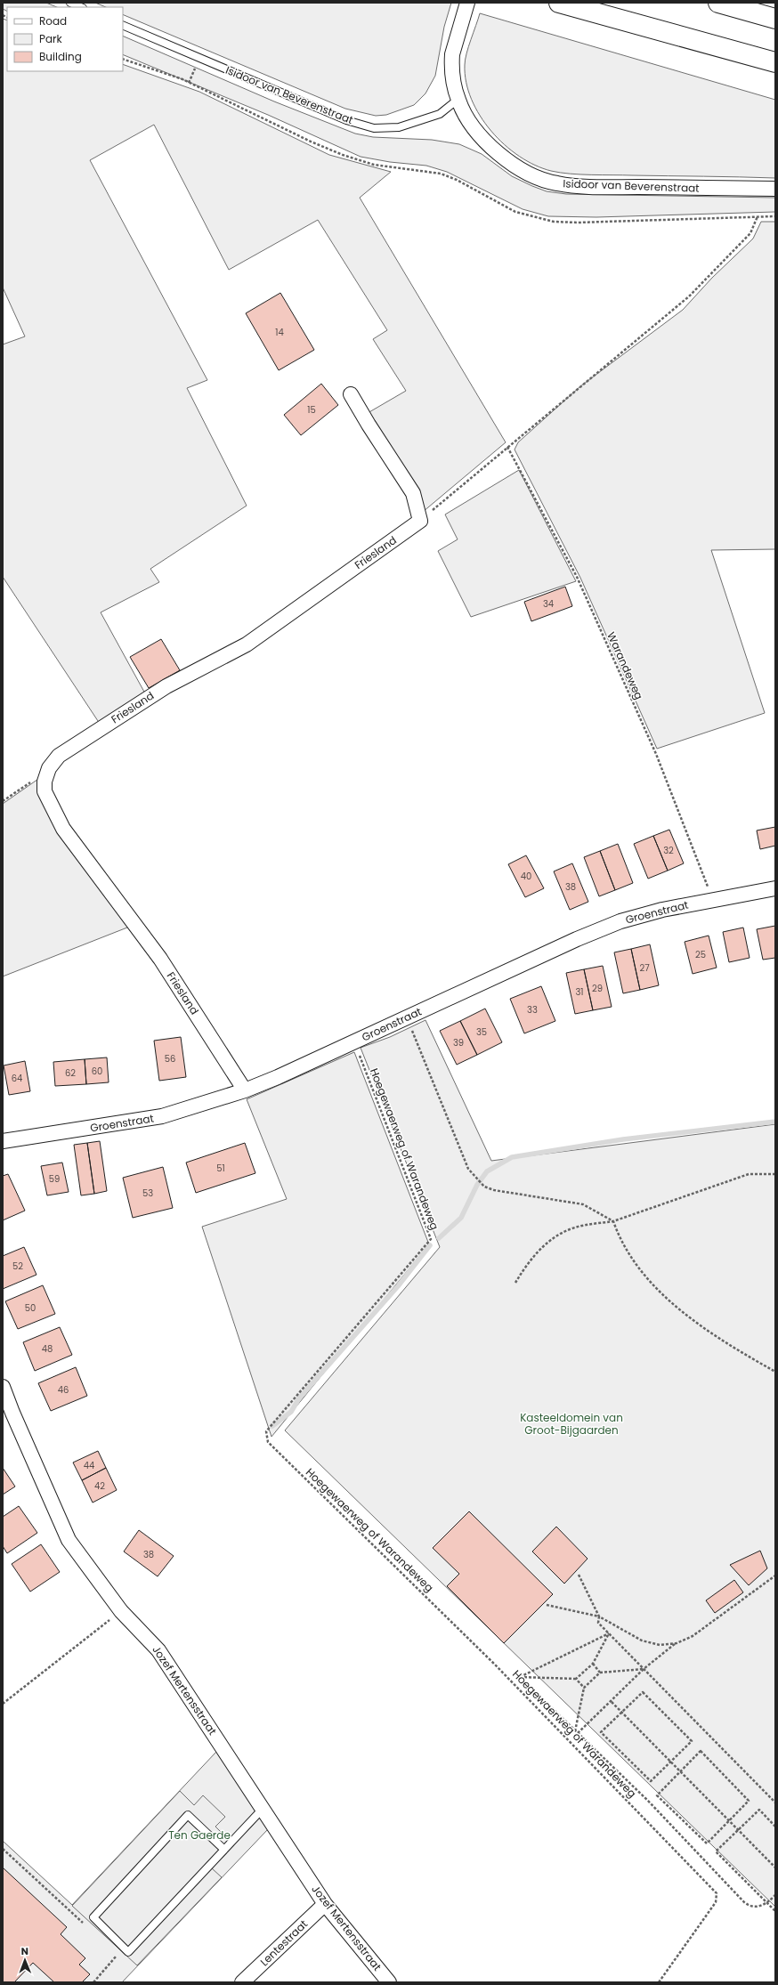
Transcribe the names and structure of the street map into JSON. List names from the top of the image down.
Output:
{
  "streets": {
    "street": [
      "Isidoor van Beverenstraat",
      "Friesland",
      "Groenstraat",
      "Jozef Mertensstraat",
      "Lentestraat"
    ],
    "path": ["Warandeweg", "Hoegewaerweg of Warandeweg"]
  },
  "crossings": [
    ["Friesland", "Groenstraat"],
    ["Warandeweg", "Groenstraat"],
    ["Groenstraat", "Hoegewaerweg of Warandeweg"],
    ["Jozef Mertensstraat", "Lentestraat"]
  ],
  "parks": ["Kasteeldomein van Groot-Bijgaarden", "Ten Gaerde"],
  "house_numbers": [
    "14",
    "15",
    "34",
    "32",
    "40",
    "38",
    "25",
    "27",
    "29",
    "31",
    "33",
    "35",
    "39",
    "56",
    "60",
    "62",
    "64",
    "51",
    "59",
    "53",
    "52",
    "50",
    "48",
    "46",
    "44",
    "42",
    "38"
  ],
  "legend": ["Road", "Park", "Building"],
  "north": "top"
}
